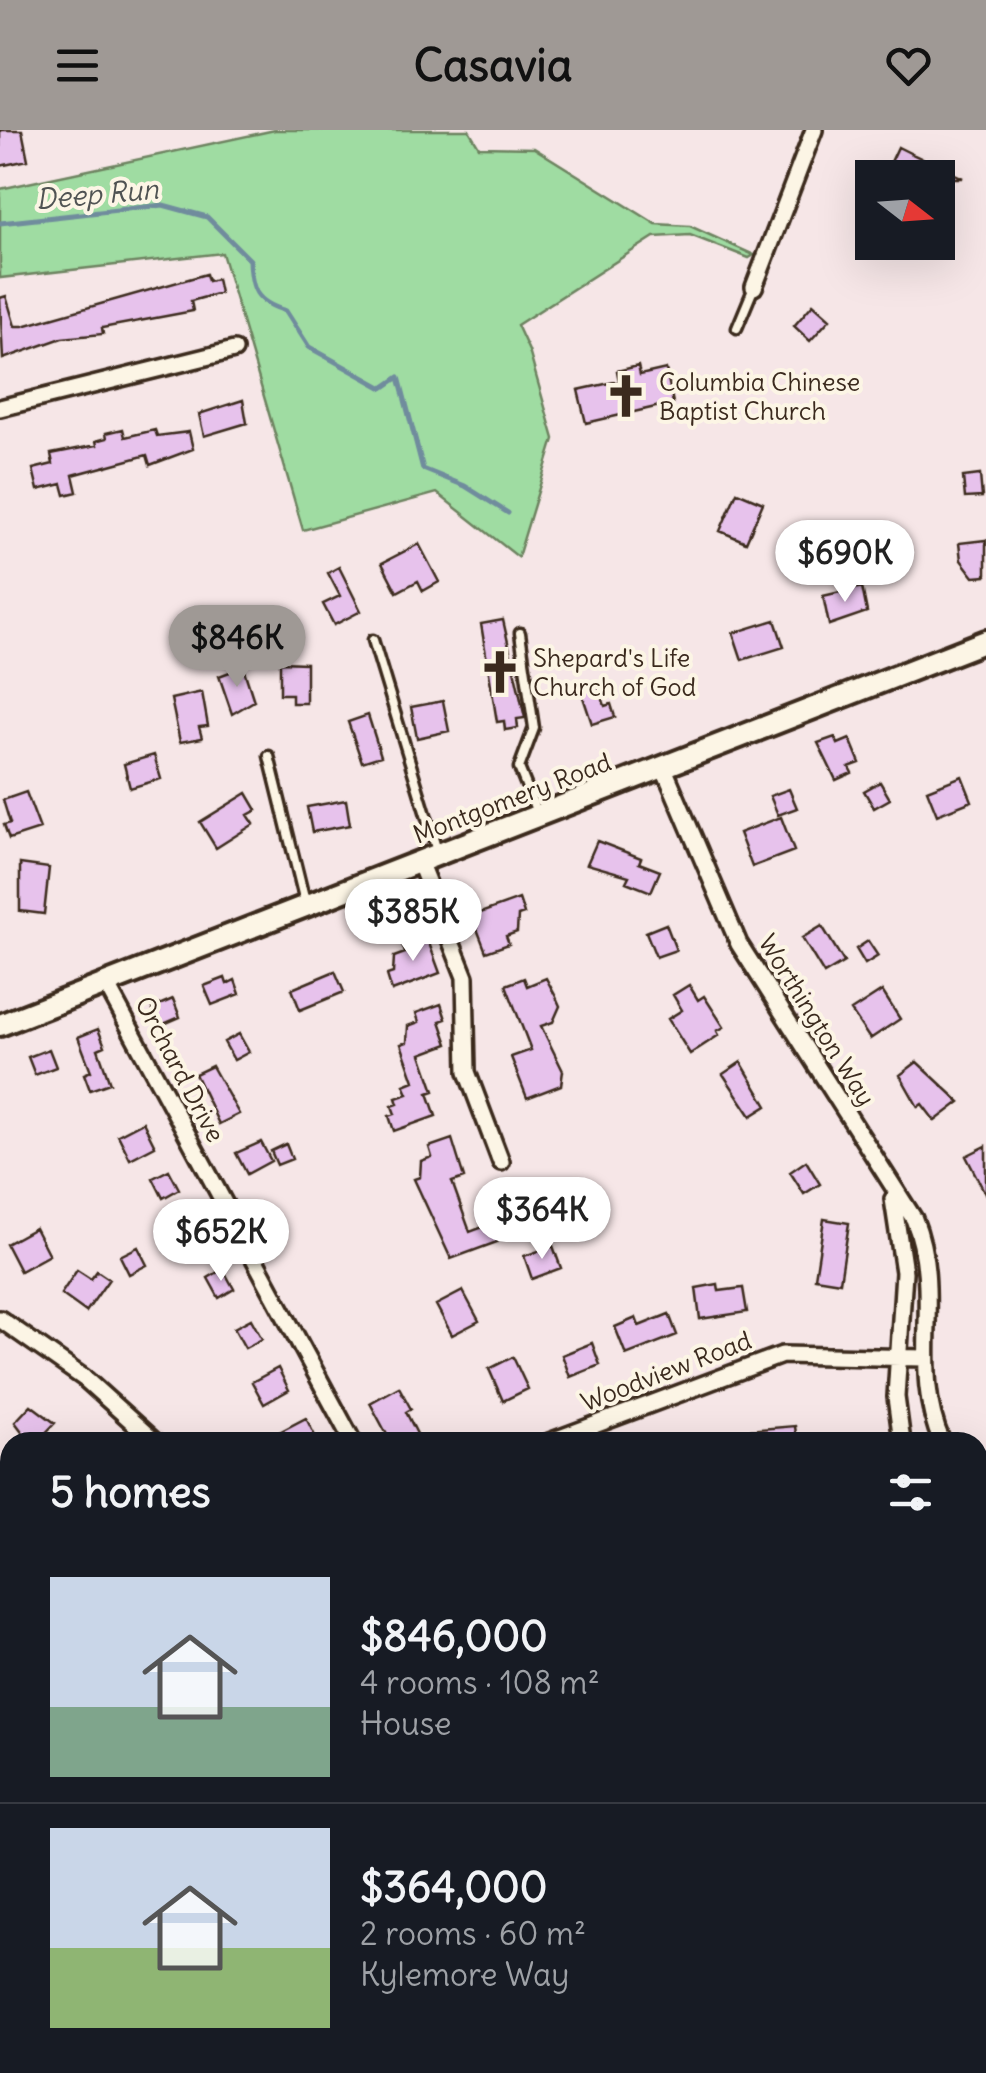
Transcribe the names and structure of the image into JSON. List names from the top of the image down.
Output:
{
  "streets": {
    "main road": ["Montgomery Road"],
    "street": ["Worthington Way", "Orchard Drive", "Woodview Road"]
  },
  "crossings": [
    ["Montgomery Road", "Worthington Way"],
    ["Montgomery Road", "Orchard Drive"],
    ["Worthington Way", "Woodview Road"]
  ],
  "water": ["Deep Run"],
  "places": {
    "church": ["Columbia Chinese Baptist Church", "Shepard's Life Church of God"]
  },
  "north": "right",
  "page": {
    "header": "Casavia",
    "price": [
      "$690K",
      "$846K",
      "$385K",
      "$364K",
      "$652K"
    ],
    "heading": "5 homes",
    "list": [
      {
        "name": "$846,000",
        "note": "4 rooms · 108 m² · House"
      },
      {
        "name": "$364,000",
        "note": "2 rooms · 60 m² · Kylemore Way"
      }
    ]
  }
}
